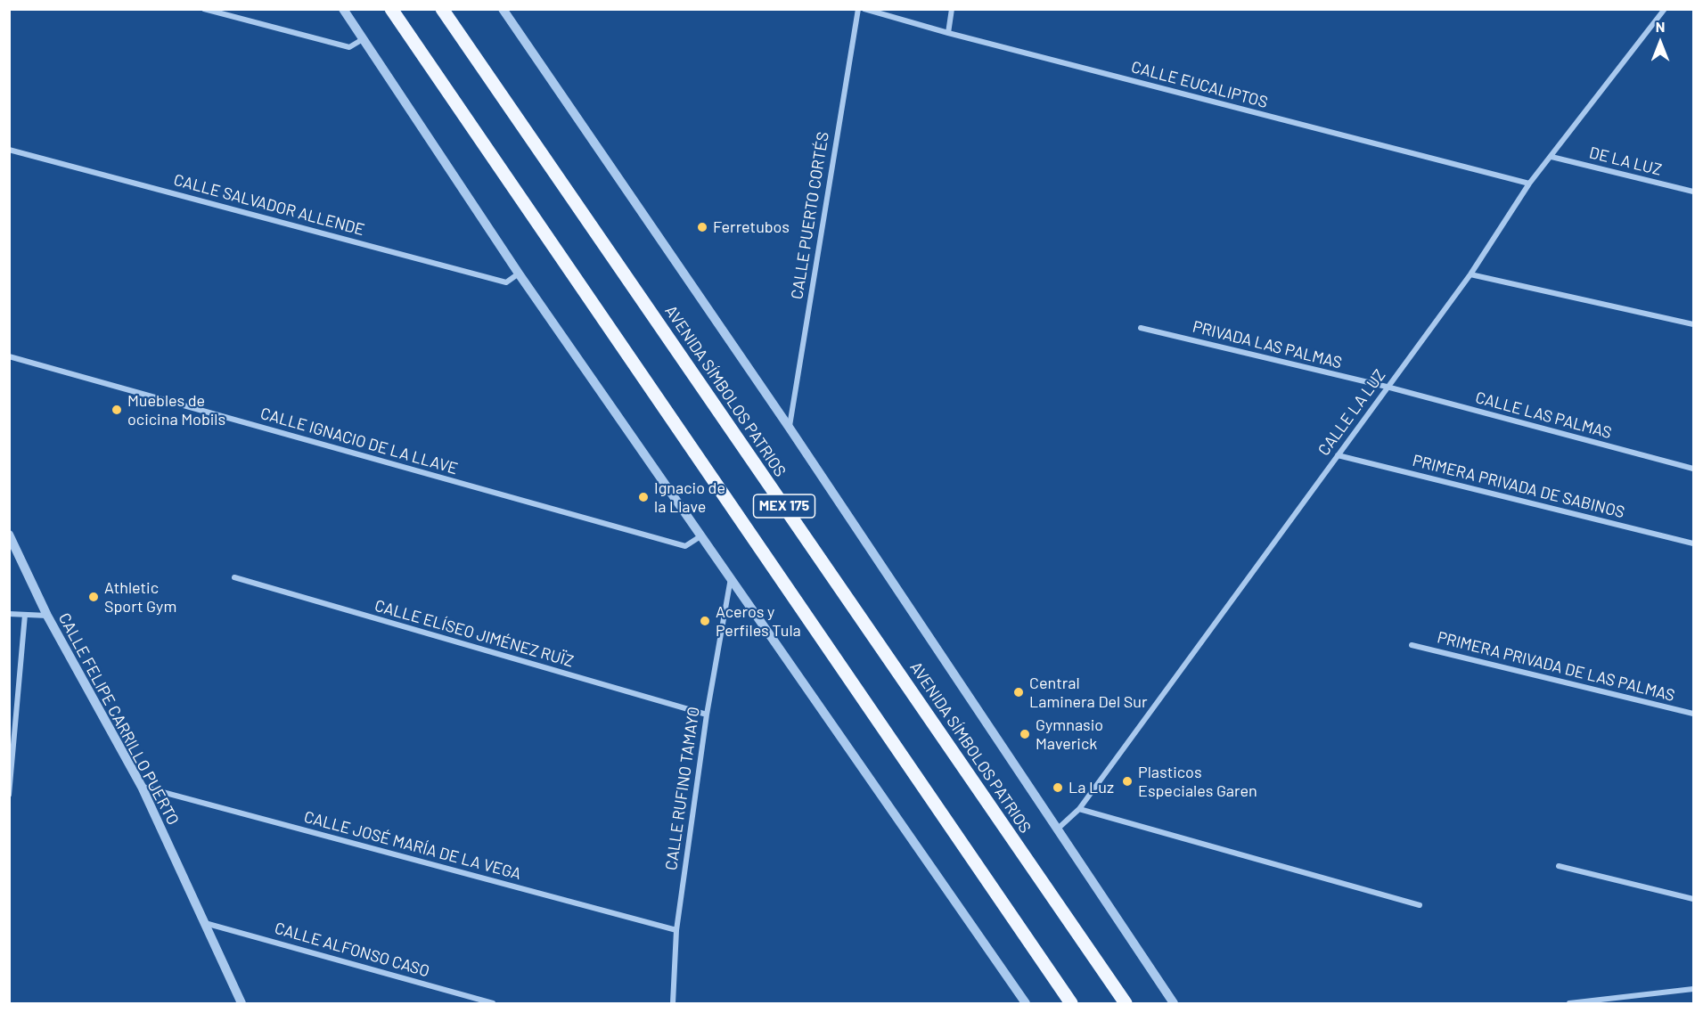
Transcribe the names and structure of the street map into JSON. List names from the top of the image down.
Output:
{
  "streets": {
    "main road": ["AVENIDA SÍMBOLOS PATRIOS", "MEX 175"],
    "street": [
      "CALLE EUCALIPTOS",
      "DE LA LUZ",
      "CALLE SALVADOR ALLENDE",
      "CALLE PUERTO CORTÉS",
      "PRIVADA LAS PALMAS",
      "CALLE LA LUZ",
      "CALLE LAS PALMAS",
      "CALLE IGNACIO DE LA LLAVE",
      "PRIMERA PRIVADA DE SABINOS",
      "CALLE ELÍSEO JIMÉNEZ RUÏZ",
      "PRIMERA PRIVADA DE LAS PALMAS",
      "CALLE FELIPE CARRILLO PUERTO",
      "CALLE RUFINO TAMAYO",
      "CALLE JOSÉ MARÍA DE LA VEGA",
      "CALLE ALFONSO CASO"
    ]
  },
  "crossings": [
    ["CALLE EUCALIPTOS", "CALLE LA LUZ"],
    ["DE LA LUZ", "CALLE LA LUZ"],
    ["CALLE PUERTO CORTÉS", "AVENIDA SÍMBOLOS PATRIOS"],
    ["PRIVADA LAS PALMAS", "CALLE LA LUZ"],
    ["PRIVADA LAS PALMAS", "CALLE LAS PALMAS"],
    ["AVENIDA SÍMBOLOS PATRIOS", "CALLE LA LUZ"],
    ["CALLE LA LUZ", "CALLE LAS PALMAS"],
    ["CALLE LA LUZ", "PRIMERA PRIVADA DE SABINOS"],
    ["CALLE ELÍSEO JIMÉNEZ RUÏZ", "CALLE RUFINO TAMAYO"],
    ["CALLE FELIPE CARRILLO PUERTO", "CALLE JOSÉ MARÍA DE LA VEGA"],
    ["CALLE FELIPE CARRILLO PUERTO", "CALLE ALFONSO CASO"],
    ["CALLE RUFINO TAMAYO", "CALLE JOSÉ MARÍA DE LA VEGA"]
  ],
  "places": [
    "Ferretubos",
    "Muebles de ocicina Mobils",
    "Ignacio de la Llave",
    "Athletic Sport Gym",
    "Aceros y Perfiles Tula",
    "Central Laminera Del Sur",
    "Gymnasio Maverick",
    "Plasticos Especiales Garen",
    "La Luz"
  ],
  "north": "top"
}
